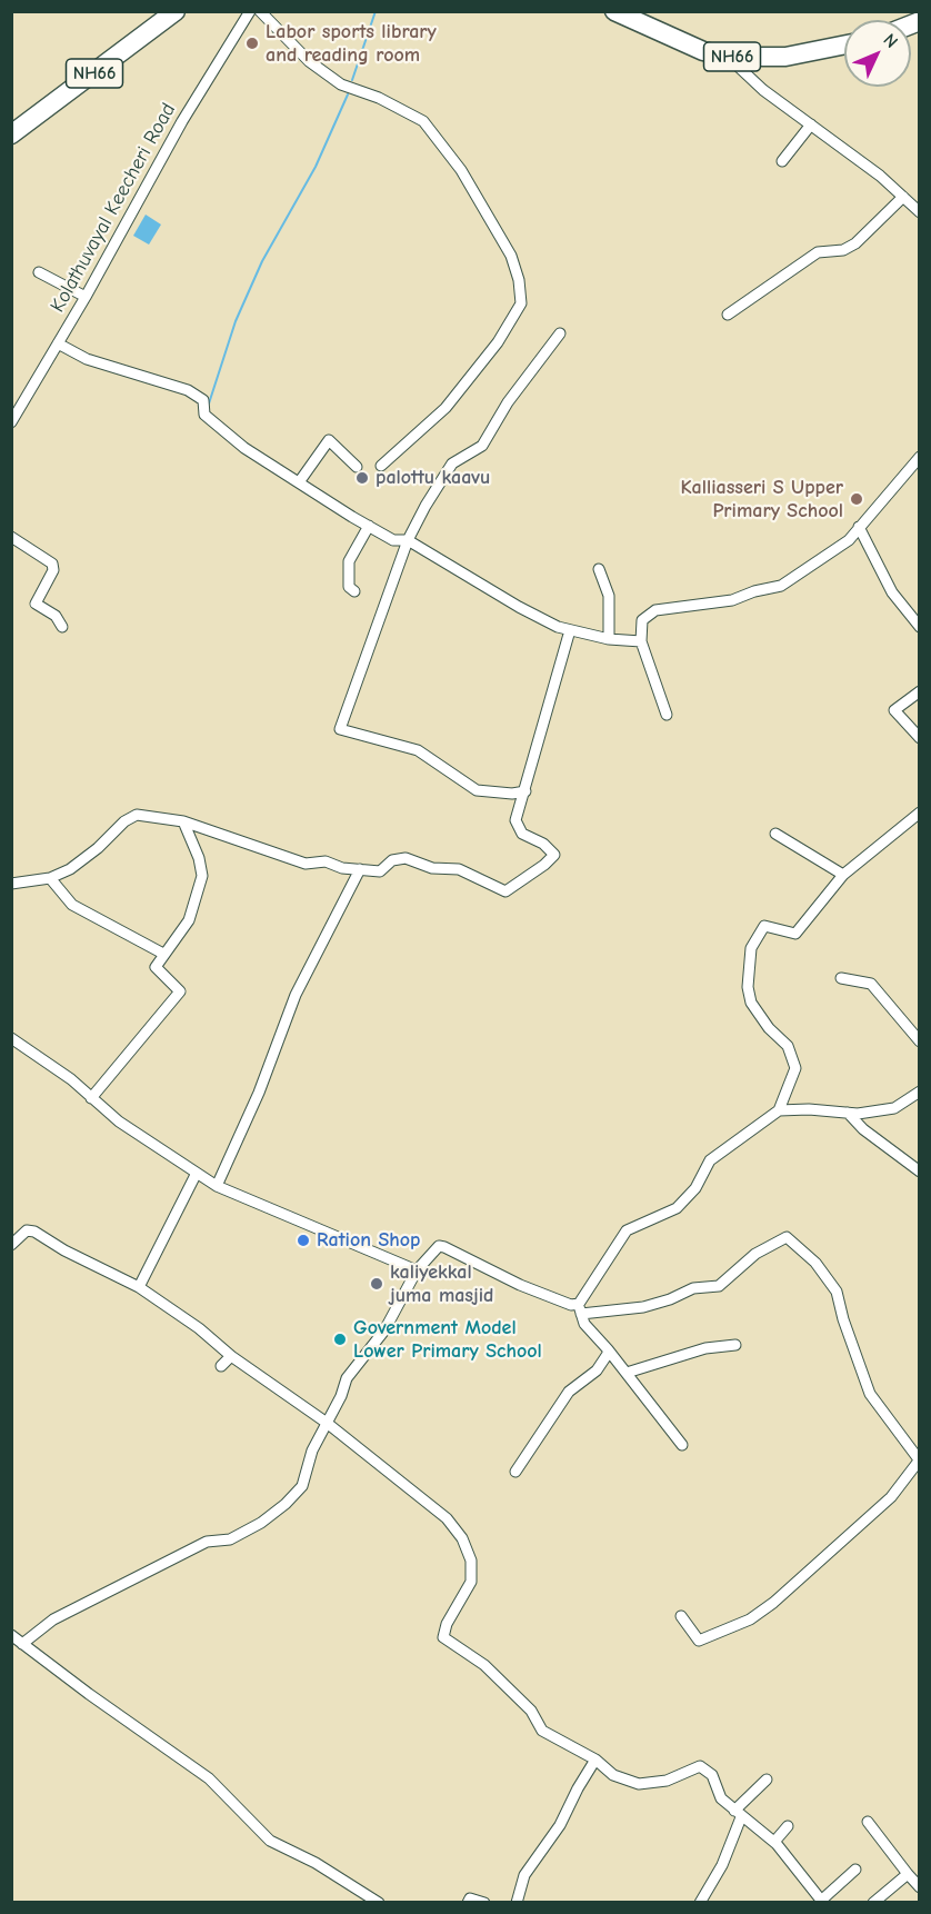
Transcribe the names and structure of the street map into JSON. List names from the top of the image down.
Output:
{
  "streets": {
    "highway": ["NH66"],
    "street": ["Kolathuvayal Keecheri Road"]
  },
  "places": [
    "Labor sports library and reading room",
    "palottu kaavu",
    "Kalliasseri S Upper Primary School",
    "Ration Shop",
    "kaliyekkal juma masjid",
    "Government Model Lower Primary School"
  ],
  "north": "top right"
}
